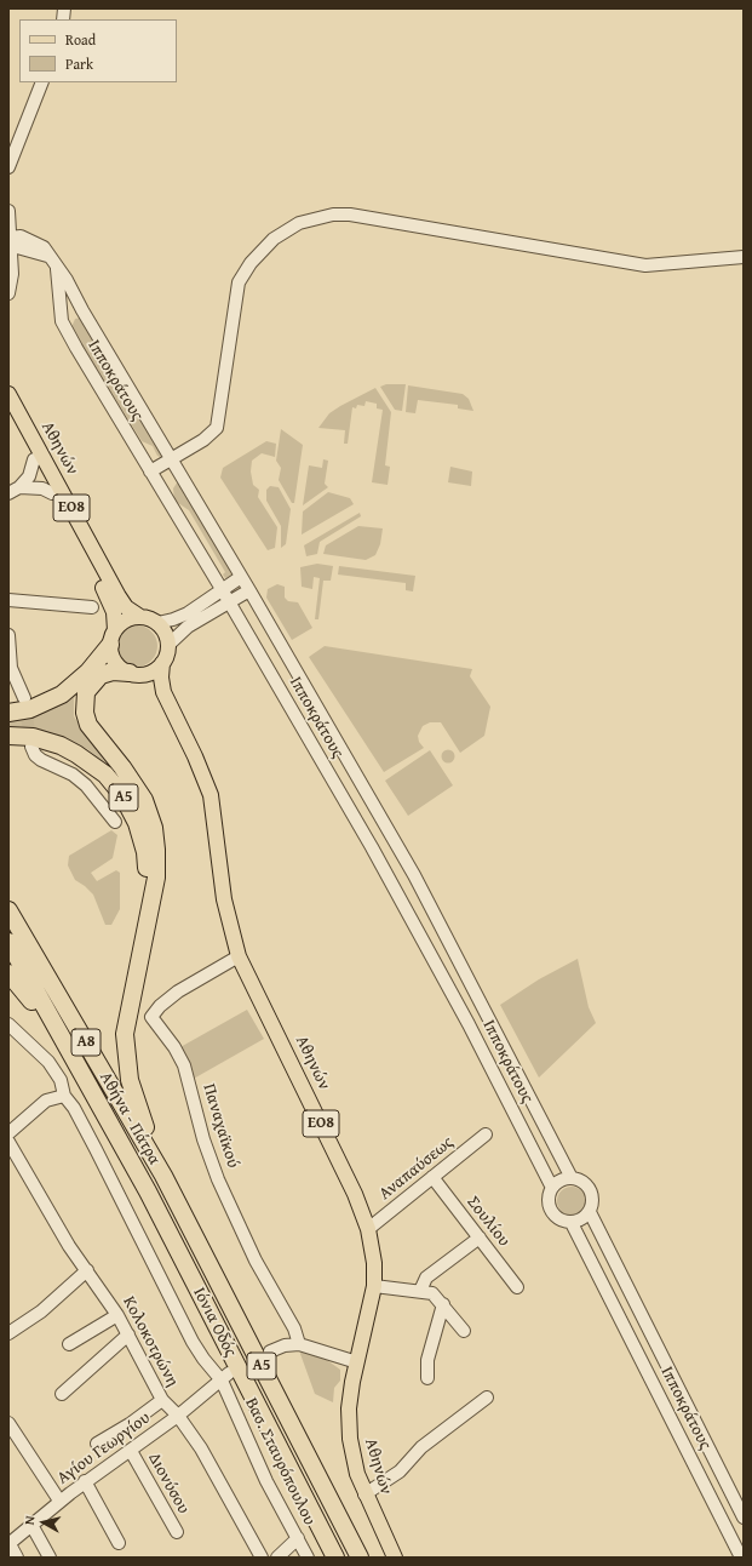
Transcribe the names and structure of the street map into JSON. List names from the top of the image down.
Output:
{
  "streets": {
    "highway": [
      "Α5",
      "Α8",
      "Αθήνα - Πάτρα",
      "Ιόνια Οδός"
    ],
    "main road": ["Αθηνών", "ΕΟ8"],
    "street": [
      "Ιπποκράτους",
      "Παναχαϊκού",
      "Αναπαύσεως",
      "Σουλίου",
      "Κολοκοτρώνη",
      "Αγίου Γεωργίου",
      "Βασ. Σταυρόπουλου",
      "Διονύσου"
    ]
  },
  "crossings": [
    ["Αθηνών", "Παναχαϊκού"],
    ["Αθηνών", "Αναπαύσεως"],
    ["Α5", "Αθήνα - Πάτρα"],
    ["Α5", "Ιόνια Οδός"],
    ["Αθήνα - Πάτρα", "Ιόνια Οδός"],
    ["Αναπαύσεως", "Σουλίου"],
    ["Κολοκοτρώνη", "Αγίου Γεωργίου"],
    ["Αγίου Γεωργίου", "Βασ. Σταυρόπουλου"],
    ["Αγίου Γεωργίου", "Διονύσου"]
  ],
  "legend": ["Road", "Park"],
  "north": "left"
}
